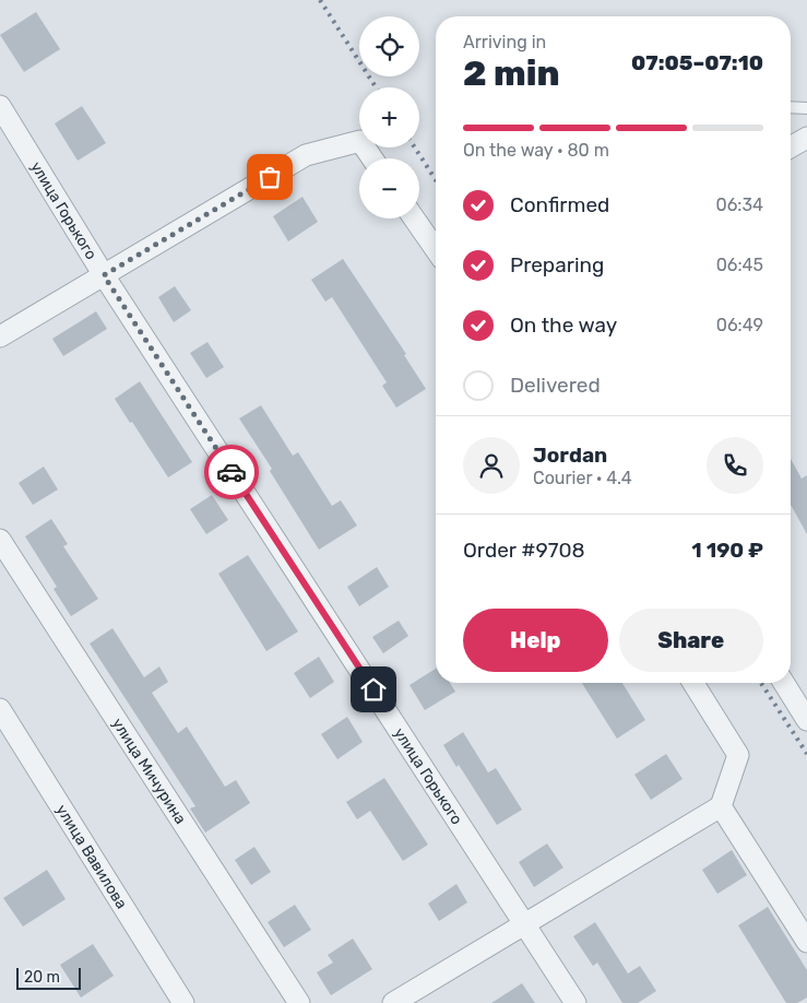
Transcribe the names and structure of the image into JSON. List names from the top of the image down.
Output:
{
  "streets": {
    "street": ["улица Горького", "улица Мичурина", "улица Вавилова"]
  },
  "scale_bar": "20 m",
  "page": {
    "map_buttons": ["+", "−"],
    "heading": ["2 min", "Arriving in", "07:05–07:10"],
    "panel": [
      "Jordan",
      "Courier · 4.4",
      "Order #9708",
      "1 190 ₽"
    ],
    "bar": "On the way · 80 m",
    "list": [
      ["Confirmed", "06:34"],
      ["Preparing", "06:45"],
      ["On the way", "06:49"],
      "Delivered"
    ],
    "buttons": ["Help", "Share"],
    "scale": "20 m"
  }
}
